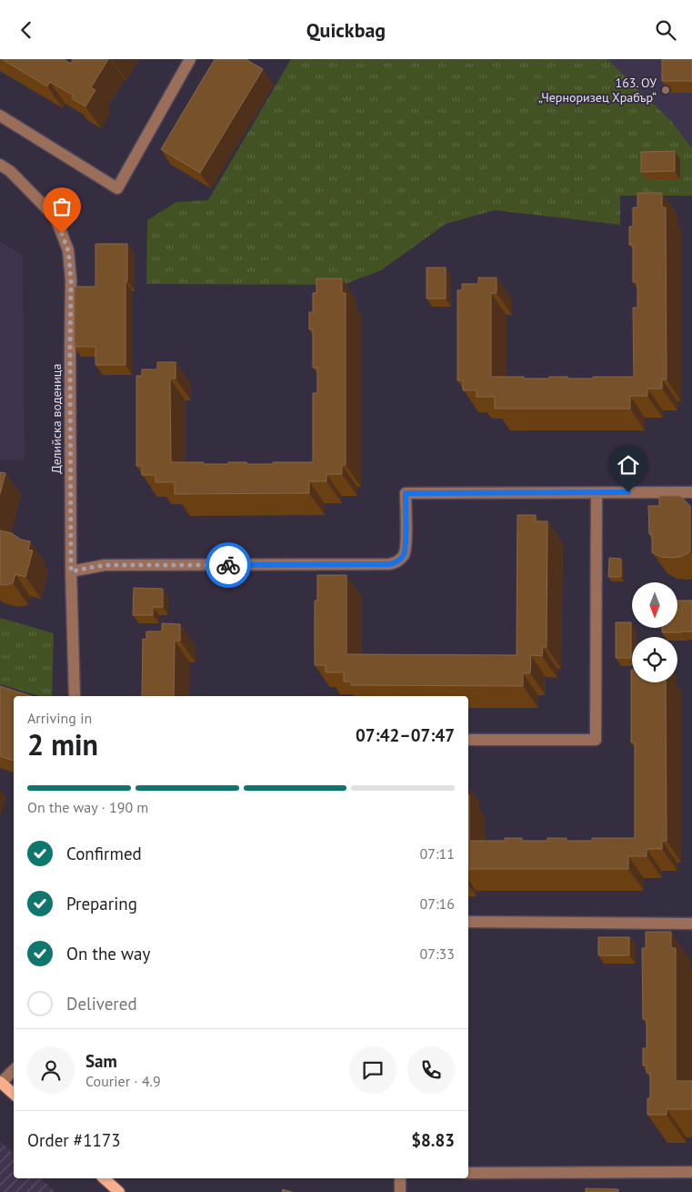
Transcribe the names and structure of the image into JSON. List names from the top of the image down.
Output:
{
  "streets": {
    "street": ["Делийска воденица"]
  },
  "places": ["163. ОУ „Черноризец Храбър“"],
  "north": "bottom",
  "page": {
    "header": "Quickbag",
    "heading": ["2 min", "Arriving in", "07:42–07:47"],
    "panel": [
      "Sam",
      "Courier · 4.9",
      "Order #1173",
      "$8.83"
    ],
    "bar": "On the way · 190 m",
    "list": [
      ["Confirmed", "07:11"],
      ["Preparing", "07:16"],
      ["On the way", "07:33"],
      "Delivered"
    ]
  }
}
